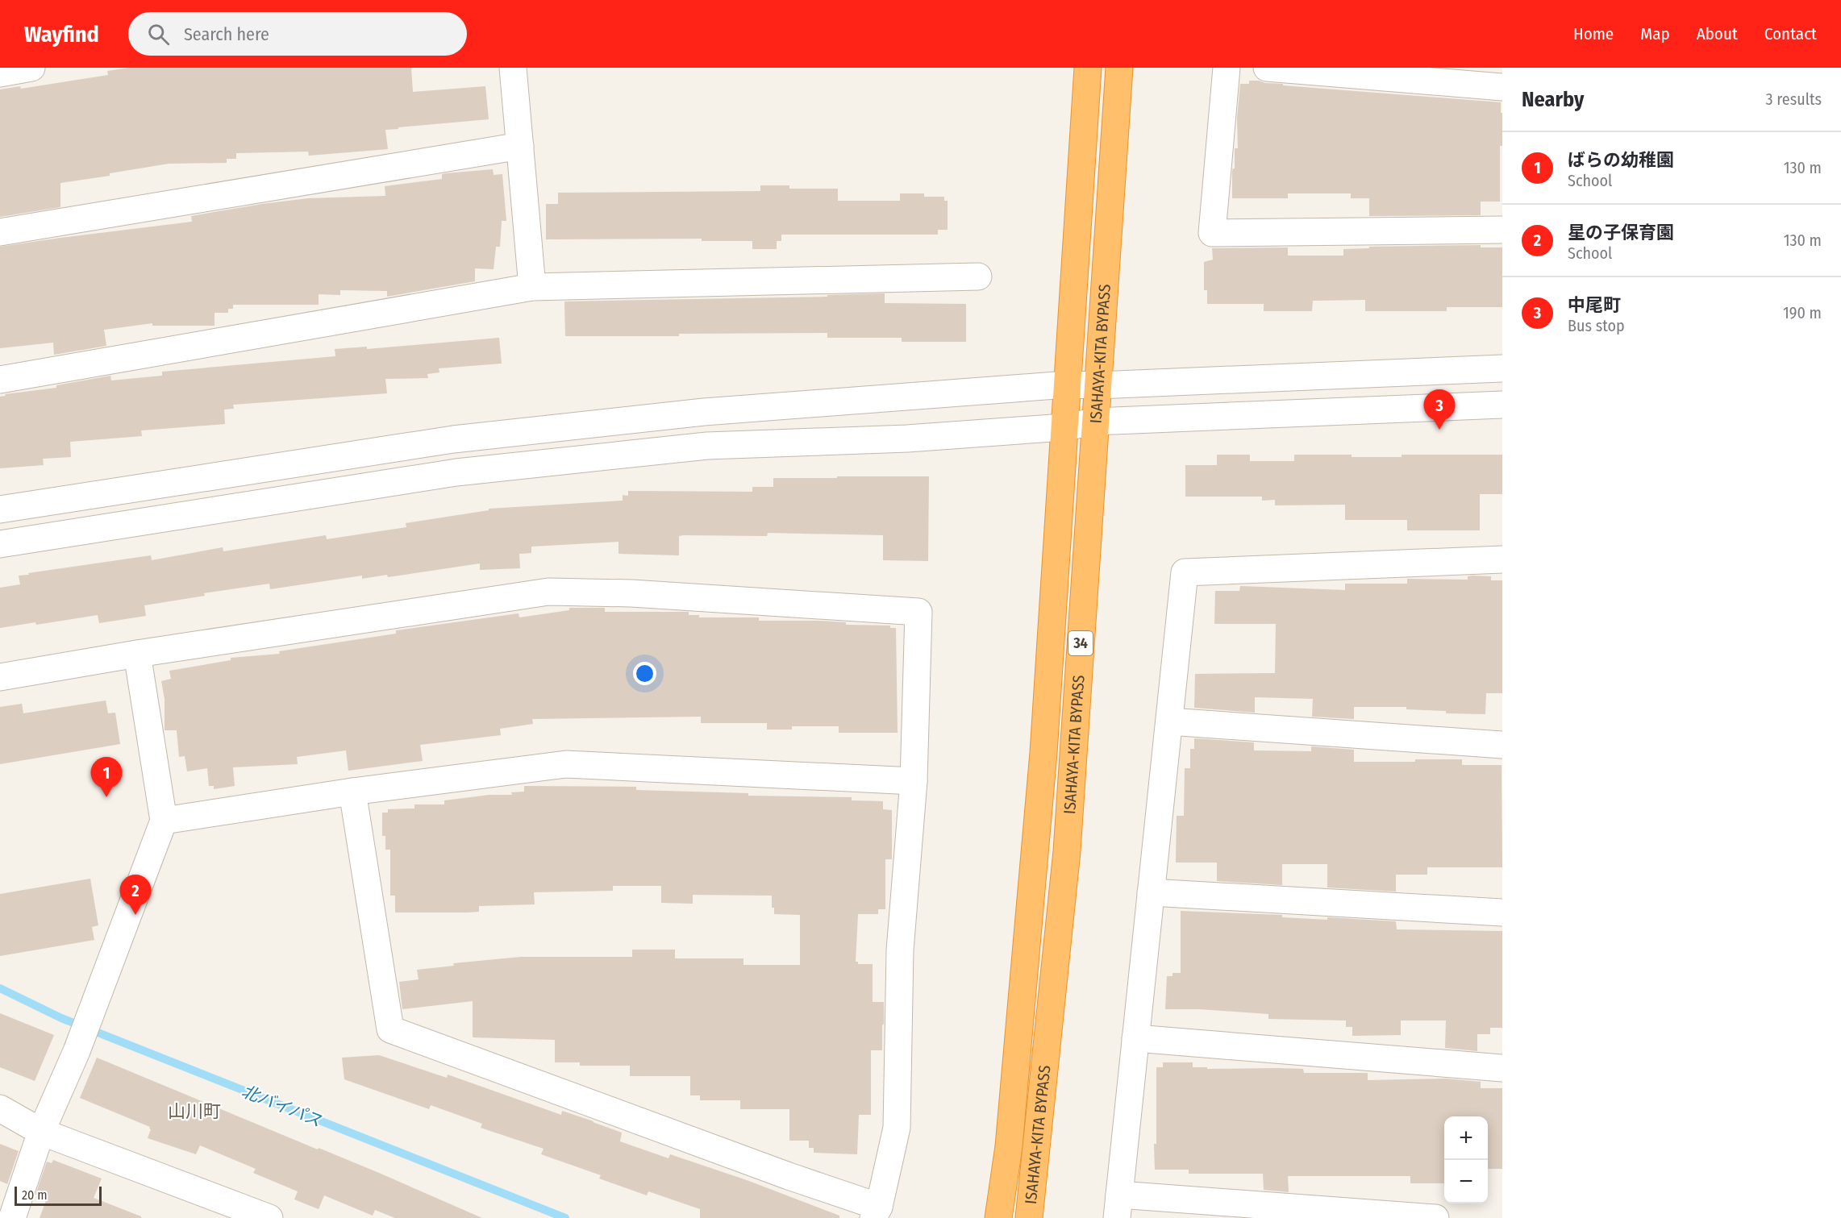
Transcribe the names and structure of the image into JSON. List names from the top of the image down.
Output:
{
  "streets": {
    "highway": ["ISAHAYA-KITA BYPASS", "34"]
  },
  "districts": ["山川町"],
  "water": ["北バイパス"],
  "scale_bar": "20 m",
  "page": {
    "header": "Wayfind",
    "search": "Search here",
    "nav": [
      "Home",
      "Map",
      "About",
      "Contact"
    ],
    "heading": ["Nearby", "3 results"],
    "list": [
      {
        "mark": "1",
        "name": "ばらの幼稚園",
        "note": "School",
        "value": "130 m"
      },
      {
        "mark": "2",
        "name": "星の子保育園",
        "note": "School",
        "value": "130 m"
      },
      {
        "mark": "3",
        "name": "中尾町",
        "note": "Bus stop",
        "value": "190 m"
      }
    ],
    "pins": ["3", "1", "2"],
    "map_buttons": ["+", "−"],
    "scale": "20 m"
  }
}
